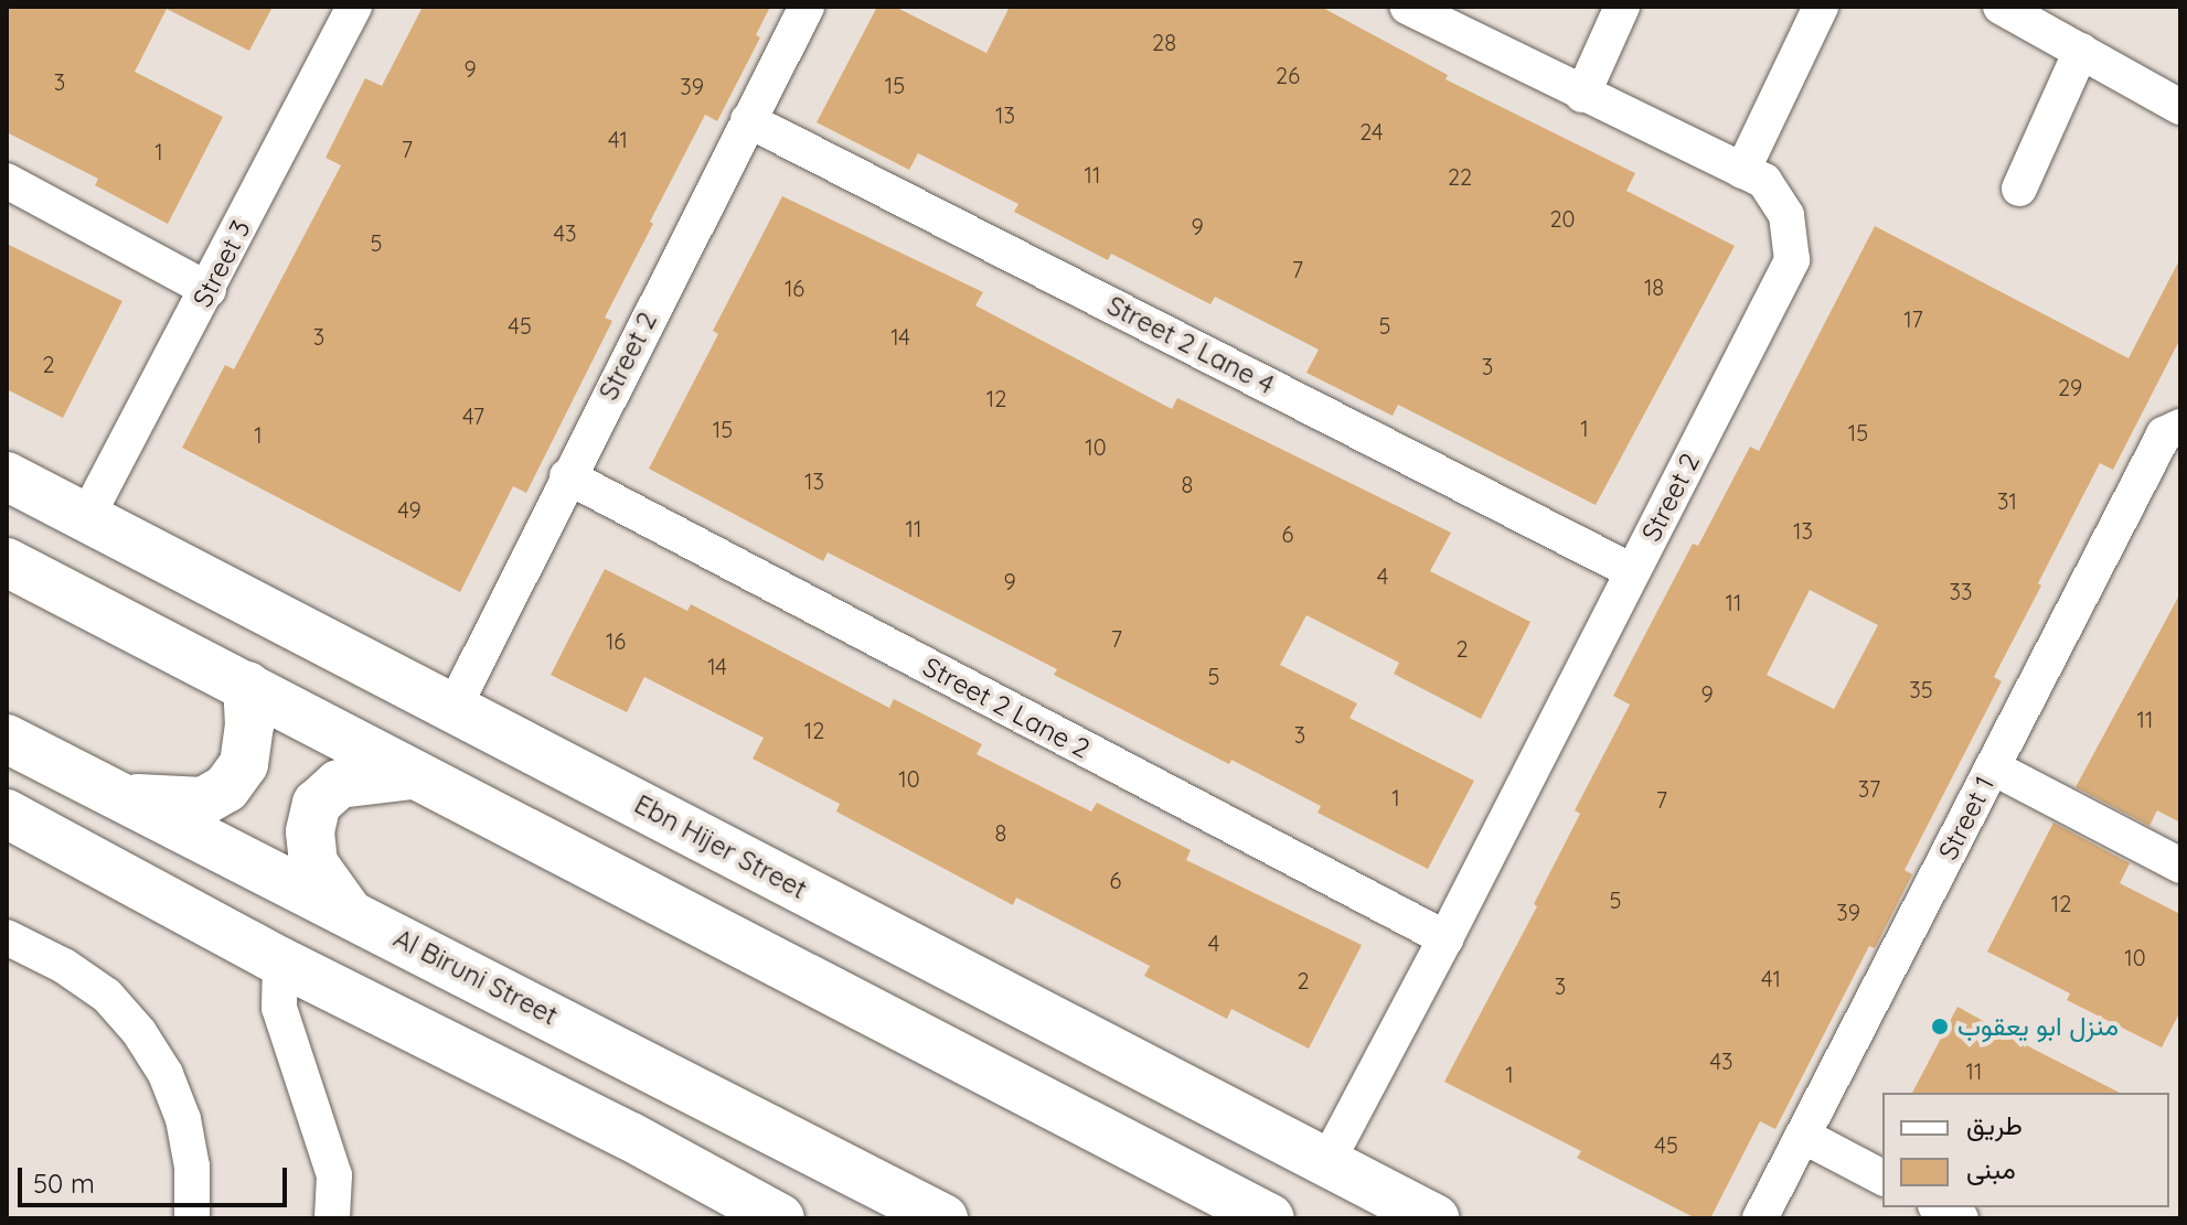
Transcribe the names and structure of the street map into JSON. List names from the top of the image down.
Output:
{
  "streets": {
    "main road": ["Ebn Hijer Street", "Al Biruni Street"],
    "street": [
      "Street 3",
      "Street 2 Lane 4",
      "Street 2",
      "Street 2 Lane 2",
      "Street 1"
    ]
  },
  "crossings": [
    ["Street 3", "Ebn Hijer Street"],
    ["Street 2 Lane 4", "Street 2"],
    ["Street 2", "Street 2 Lane 2"],
    ["Street 2", "Ebn Hijer Street"]
  ],
  "places": ["منزل ابو يعقوب"],
  "house_numbers": [
    "28",
    "9",
    "26",
    "3",
    "15",
    "39",
    "13",
    "24",
    "41",
    "7",
    "1",
    "11",
    "22",
    "20",
    "9",
    "43",
    "5",
    "7",
    "18",
    "16",
    "17",
    "45",
    "5",
    "3",
    "14",
    "2",
    "3",
    "29",
    "12",
    "47",
    "1",
    "15",
    "15",
    "1",
    "10",
    "13",
    "8",
    "31",
    "49",
    "11",
    "13",
    "6",
    "4",
    "9",
    "33",
    "11",
    "7",
    "16",
    "2",
    "14",
    "5",
    "35",
    "9",
    "11",
    "12",
    "3",
    "10",
    "37",
    "1",
    "7",
    "8",
    "6",
    "5",
    "12",
    "39",
    "4",
    "10",
    "41",
    "2",
    "3",
    "43",
    "11",
    "1",
    "45"
  ],
  "legend": ["طريق", "مبنى"],
  "scale_bar": "50 m"
}
